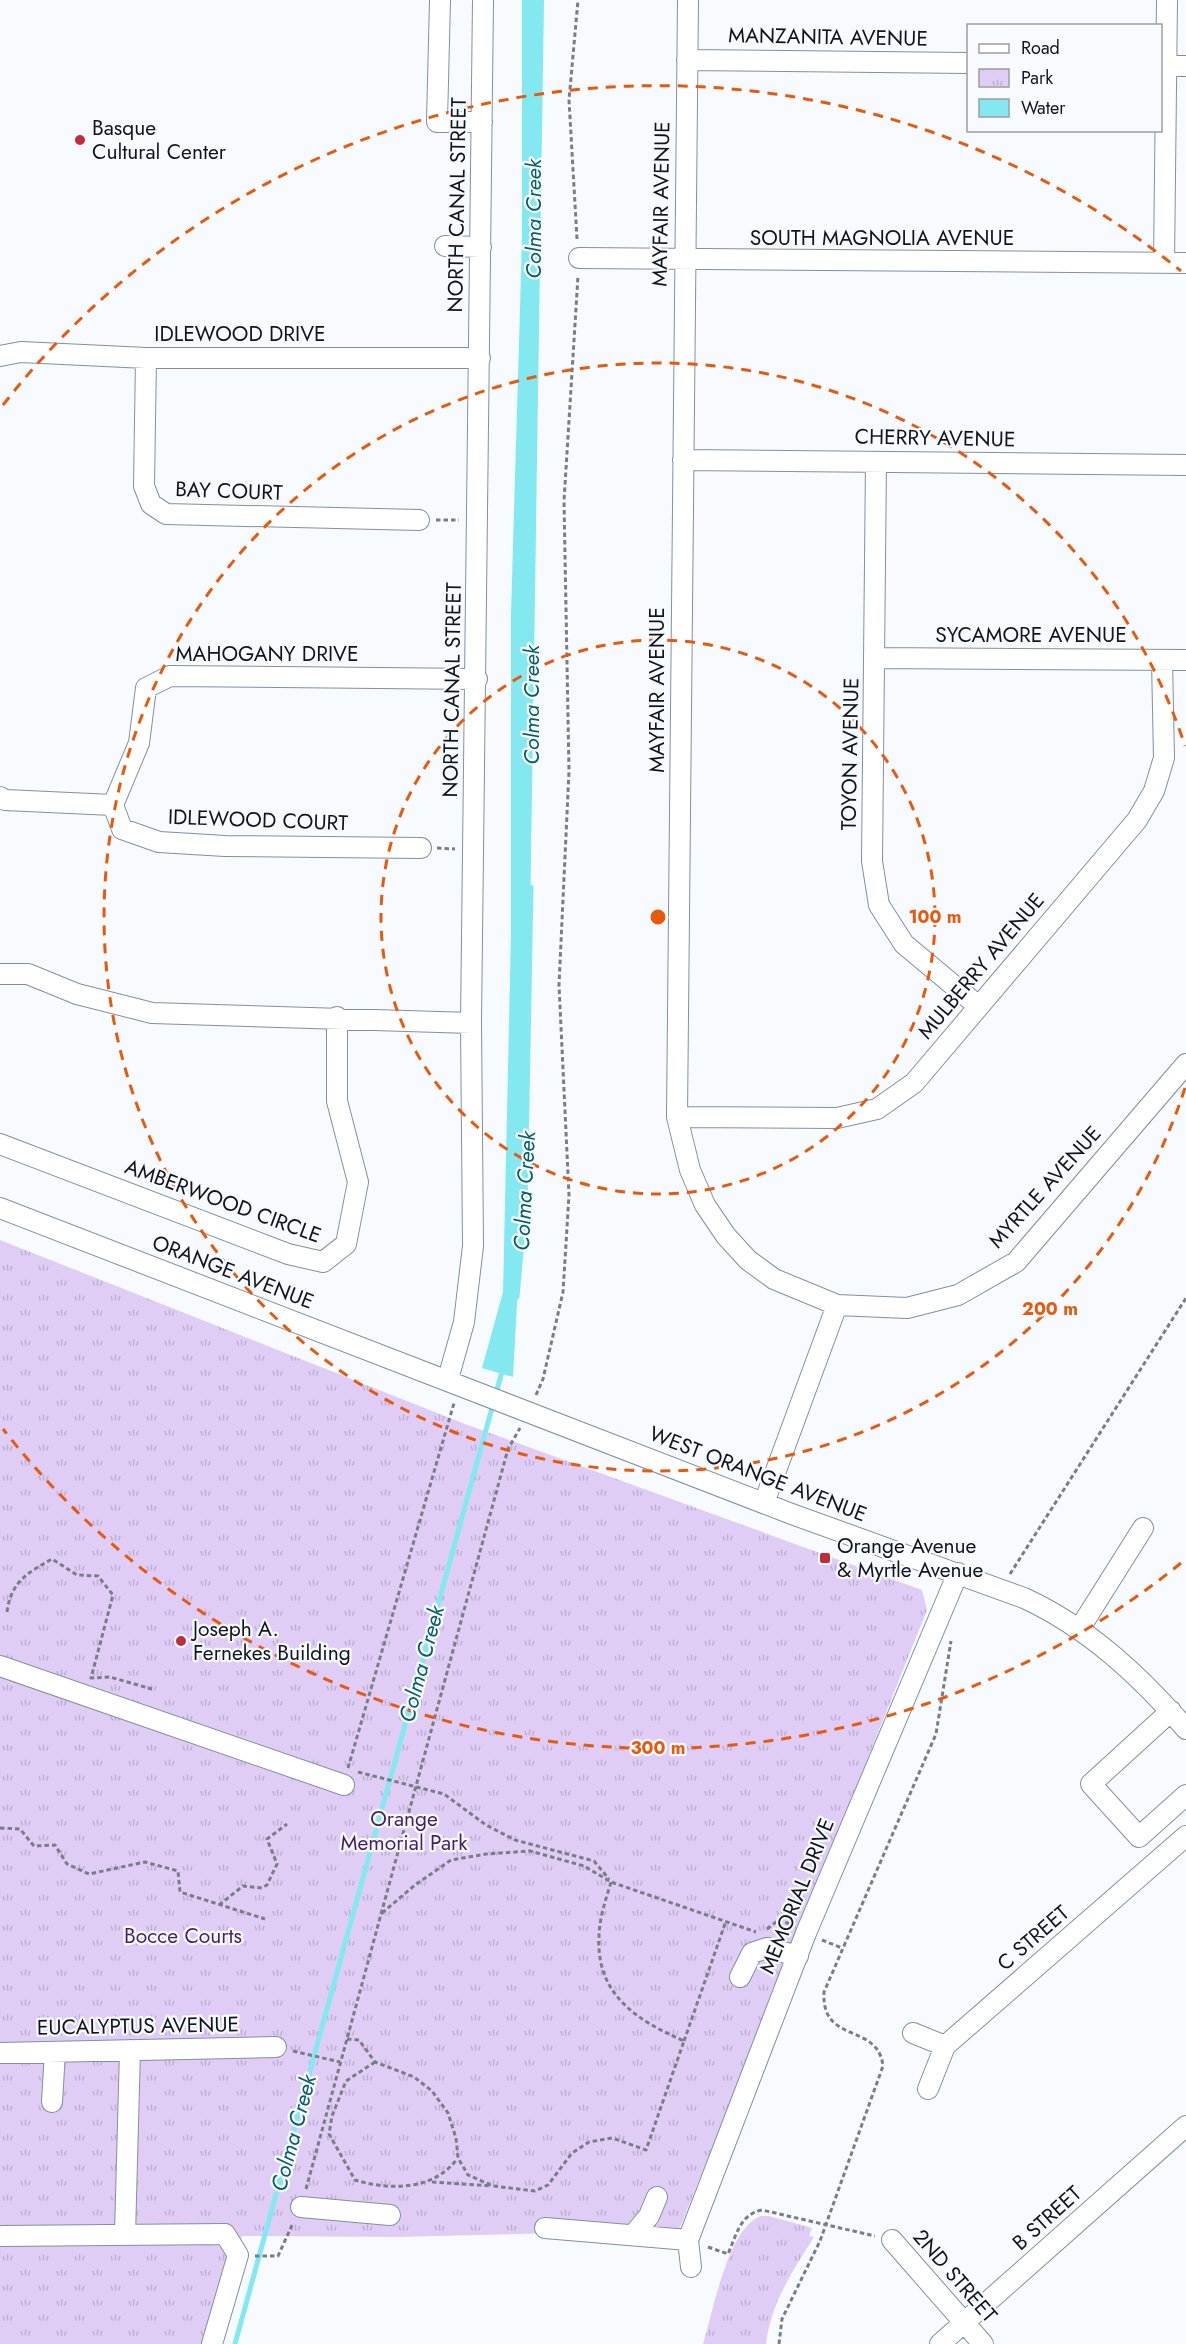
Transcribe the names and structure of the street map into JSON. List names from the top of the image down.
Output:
{
  "streets": {
    "street": [
      "MANZANITA AVENUE",
      "MAYFAIR AVENUE",
      "NORTH CANAL STREET",
      "SOUTH MAGNOLIA AVENUE",
      "IDLEWOOD DRIVE",
      "CHERRY AVENUE",
      "BAY COURT",
      "SYCAMORE AVENUE",
      "MAHOGANY DRIVE",
      "TOYON AVENUE",
      "IDLEWOOD COURT",
      "MULBERRY AVENUE",
      "MYRTLE AVENUE",
      "AMBERWOOD CIRCLE",
      "ORANGE AVENUE",
      "WEST ORANGE AVENUE",
      "MEMORIAL DRIVE",
      "C STREET",
      "EUCALYPTUS AVENUE",
      "B STREET",
      "2ND STREET"
    ]
  },
  "crossings": [
    ["MANZANITA AVENUE", "MAYFAIR AVENUE"],
    ["MAYFAIR AVENUE", "SOUTH MAGNOLIA AVENUE"],
    ["MAYFAIR AVENUE", "CHERRY AVENUE"],
    ["MAYFAIR AVENUE", "MULBERRY AVENUE"],
    ["MAYFAIR AVENUE", "MYRTLE AVENUE"],
    ["NORTH CANAL STREET", "IDLEWOOD DRIVE"],
    ["NORTH CANAL STREET", "MAHOGANY DRIVE"],
    ["NORTH CANAL STREET", "ORANGE AVENUE"],
    ["NORTH CANAL STREET", "WEST ORANGE AVENUE"],
    ["IDLEWOOD DRIVE", "BAY COURT"],
    ["CHERRY AVENUE", "TOYON AVENUE"],
    ["SYCAMORE AVENUE", "TOYON AVENUE"],
    ["SYCAMORE AVENUE", "MULBERRY AVENUE"],
    ["MAHOGANY DRIVE", "IDLEWOOD COURT"],
    ["TOYON AVENUE", "MULBERRY AVENUE"],
    ["ORANGE AVENUE", "WEST ORANGE AVENUE"],
    ["WEST ORANGE AVENUE", "MEMORIAL DRIVE"],
    ["B STREET", "2ND STREET"]
  ],
  "water": ["Colma Creek"],
  "parks": ["Orange Memorial Park", "Bocce Courts"],
  "places": {
    "other": ["Basque Cultural Center", "Joseph A. Fernekes Building"],
    "transit": ["Orange Avenue & Myrtle Avenue"]
  },
  "legend": ["Road", "Park", "Water"],
  "rings": ["100 m", "200 m", "300 m"]
}
